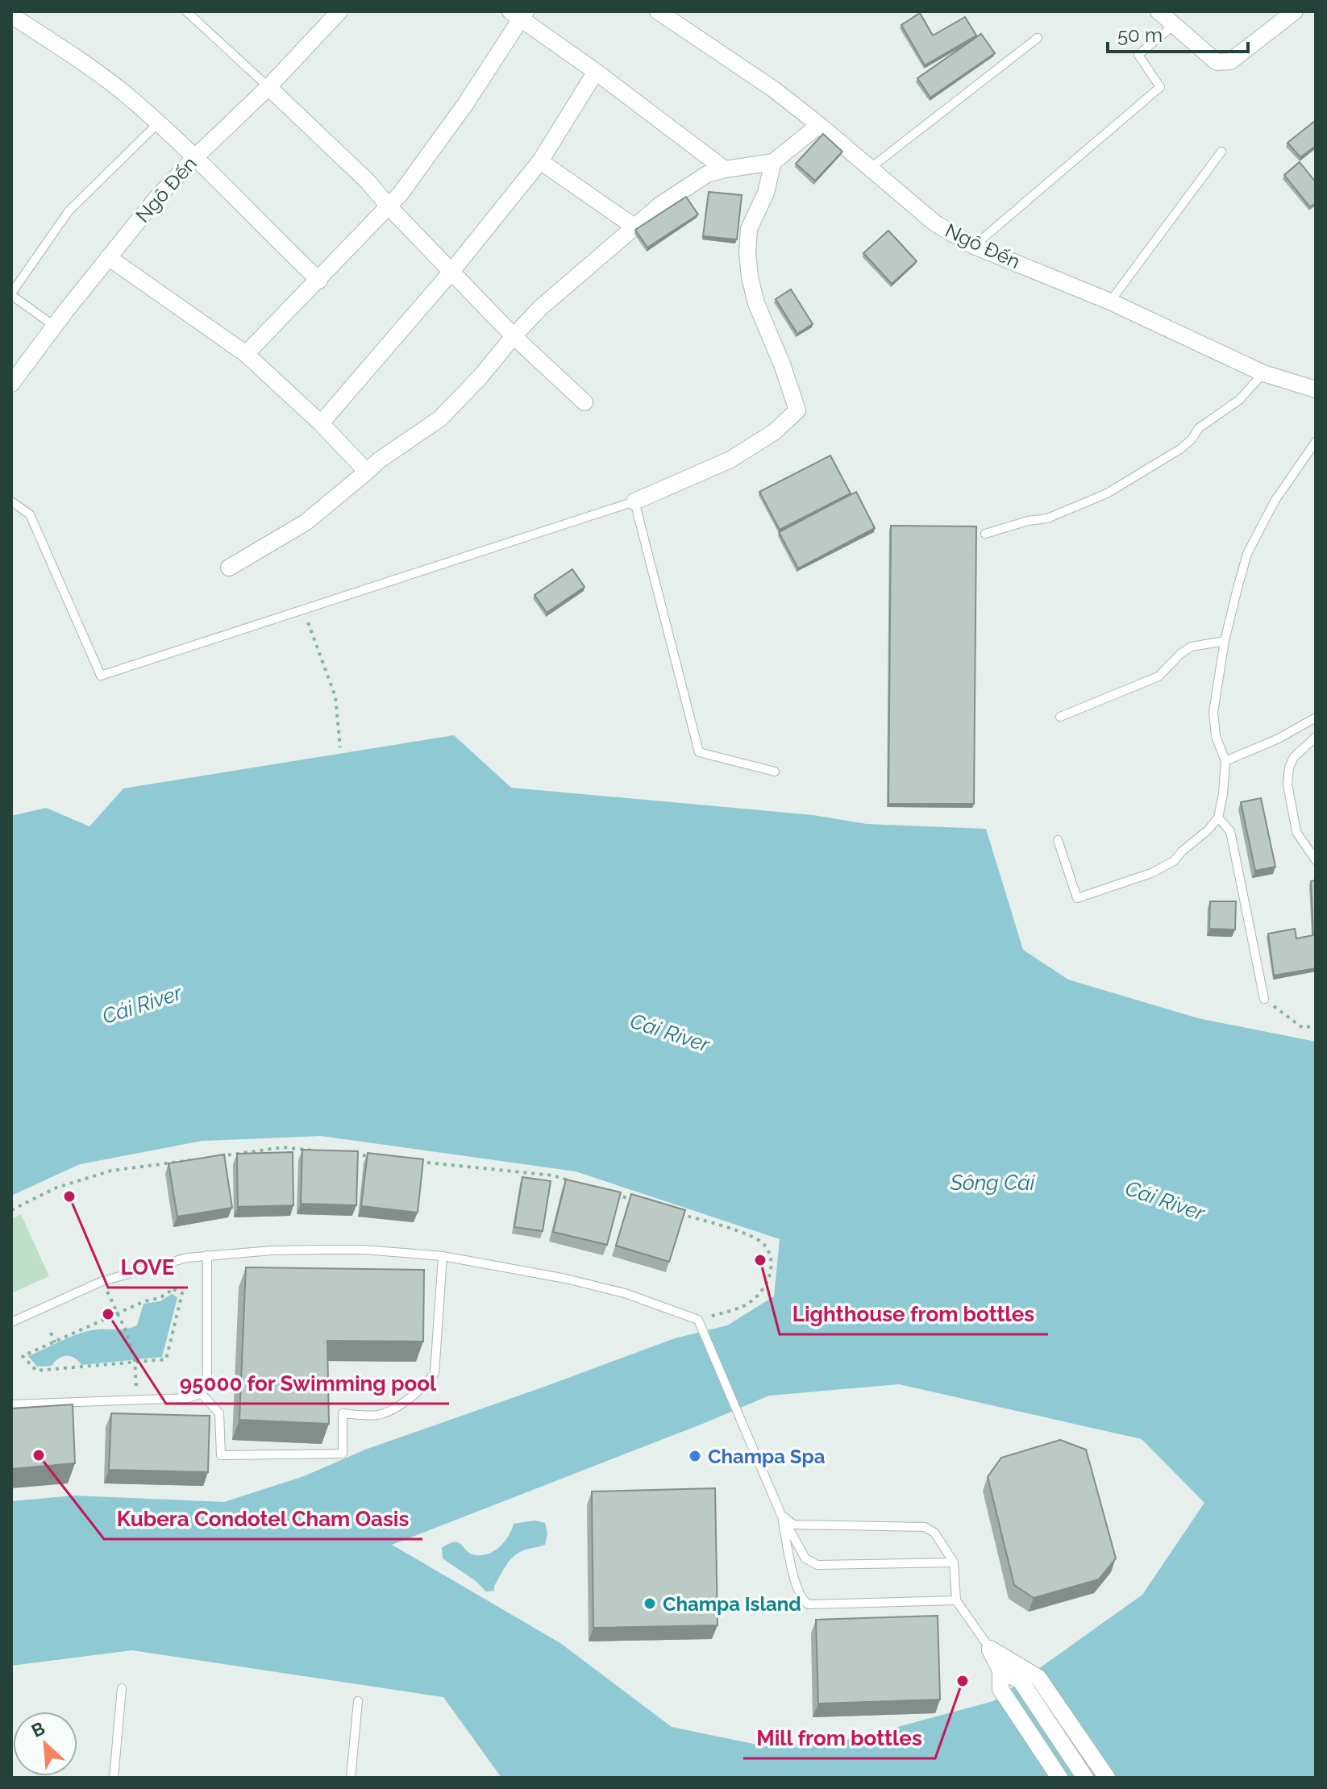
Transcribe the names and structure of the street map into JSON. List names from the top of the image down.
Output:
{
  "streets": {
    "street": ["Ngô Đến"]
  },
  "water": ["Cái River", "Sông Cái"],
  "places": [
    "LOVE",
    "Lighthouse from bottles",
    "95000 for Swimming pool",
    "Kubera Condotel Cham Oasis",
    "Champa Spa",
    "Champa Island",
    "Mill from bottles"
  ],
  "scale_bar": "50 m",
  "north": "top left"
}
